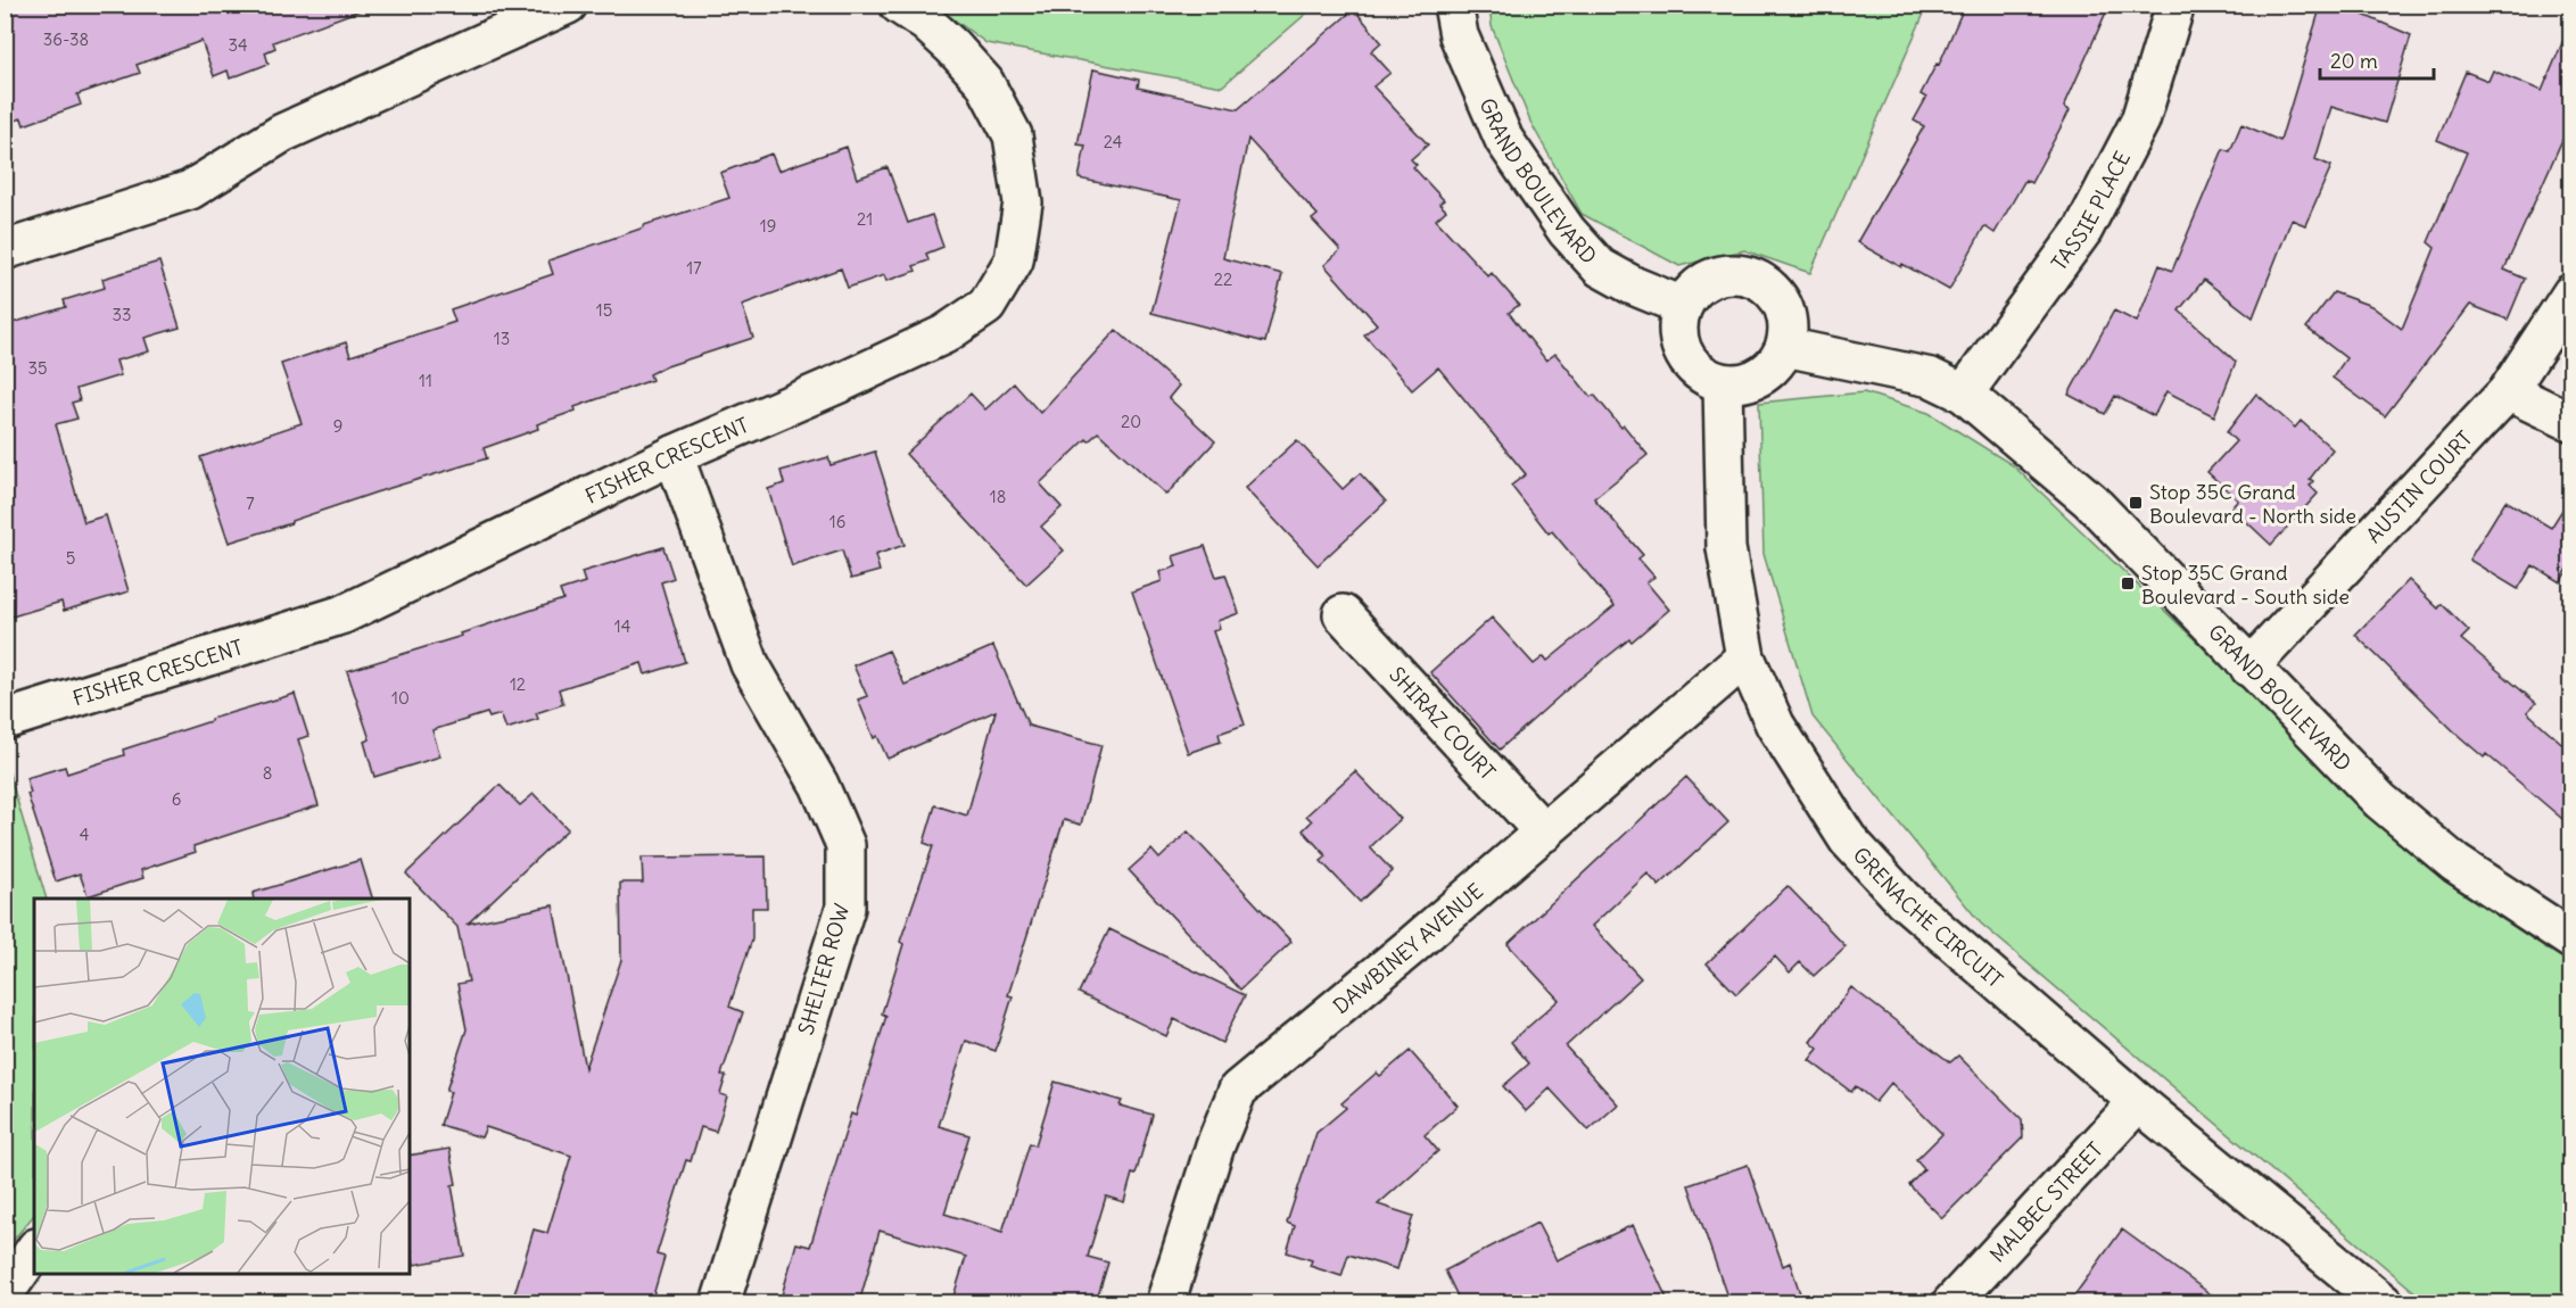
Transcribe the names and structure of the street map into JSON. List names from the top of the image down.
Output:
{
  "streets": {
    "street": [
      "GRAND BOULEVARD",
      "TASSIE PLACE",
      "FISHER CRESCENT",
      "AUSTIN COURT",
      "SHIRAZ COURT",
      "GRENACHE CIRCUIT",
      "DAWBINEY AVENUE",
      "SHELTER ROW",
      "MALBEC STREET"
    ]
  },
  "crossings": [
    ["GRAND BOULEVARD", "TASSIE PLACE"],
    ["GRAND BOULEVARD", "AUSTIN COURT"],
    ["GRAND BOULEVARD", "GRENACHE CIRCUIT"],
    ["FISHER CRESCENT", "SHELTER ROW"],
    ["SHIRAZ COURT", "DAWBINEY AVENUE"],
    ["GRENACHE CIRCUIT", "DAWBINEY AVENUE"],
    ["GRENACHE CIRCUIT", "MALBEC STREET"]
  ],
  "places": {
    "transit": ["Stop 35C Grand Boulevard - North side", "Stop 35C Grand Boulevard - South side"]
  },
  "house_numbers": [
    "36-38",
    "34",
    "24",
    "21",
    "19",
    "17",
    "22",
    "15",
    "33",
    "13",
    "35",
    "11",
    "20",
    "9",
    "18",
    "7",
    "16",
    "5",
    "14",
    "12",
    "10",
    "8",
    "6",
    "4"
  ],
  "scale_bar": "20 m"
}
